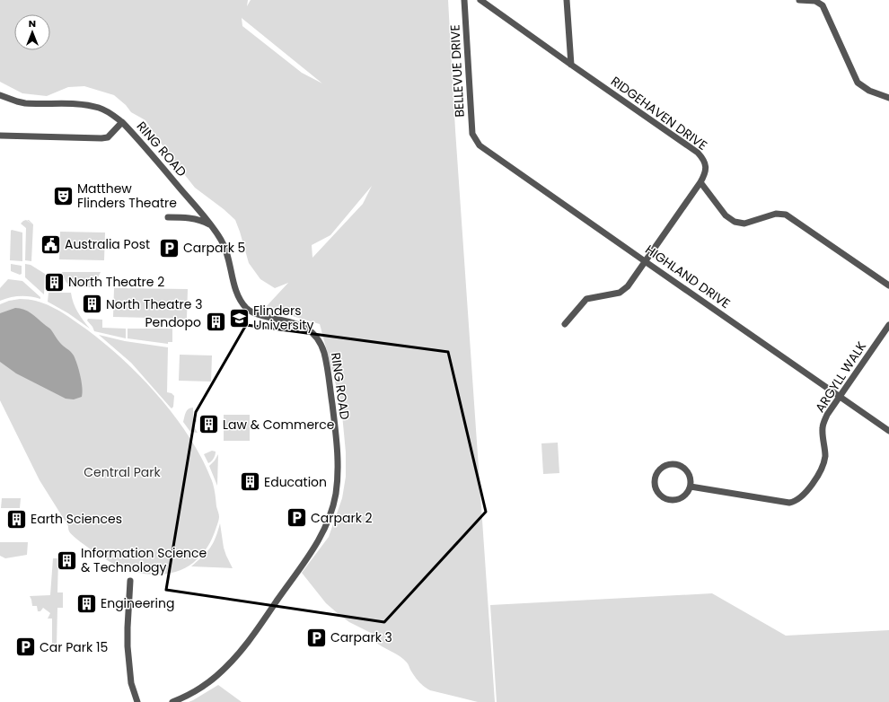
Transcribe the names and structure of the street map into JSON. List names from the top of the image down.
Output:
{
  "streets": {
    "street": [
      "BELLEVUE DRIVE",
      "RIDGEHAVEN DRIVE",
      "RING ROAD",
      "HIGHLAND DRIVE",
      "ARGYLL WALK"
    ]
  },
  "crossings": [
    ["BELLEVUE DRIVE", "HIGHLAND DRIVE"],
    ["RIDGEHAVEN DRIVE", "HIGHLAND DRIVE"],
    ["HIGHLAND DRIVE", "ARGYLL WALK"]
  ],
  "parks": ["Central Park"],
  "places": {
    "theatre": ["Matthew Flinders Theatre"],
    "public building": ["Australia Post"],
    "parking": [
      "Carpark 5",
      "Carpark 2",
      "Carpark 3",
      "Car Park 15"
    ],
    "building": [
      "North Theatre 2",
      "North Theatre 3",
      "Pendopo",
      "Law & Commerce",
      "Education",
      "Earth Sciences",
      "Information Science & Technology",
      "Engineering"
    ],
    "school or university": ["Flinders University"]
  },
  "north": "top"
}
